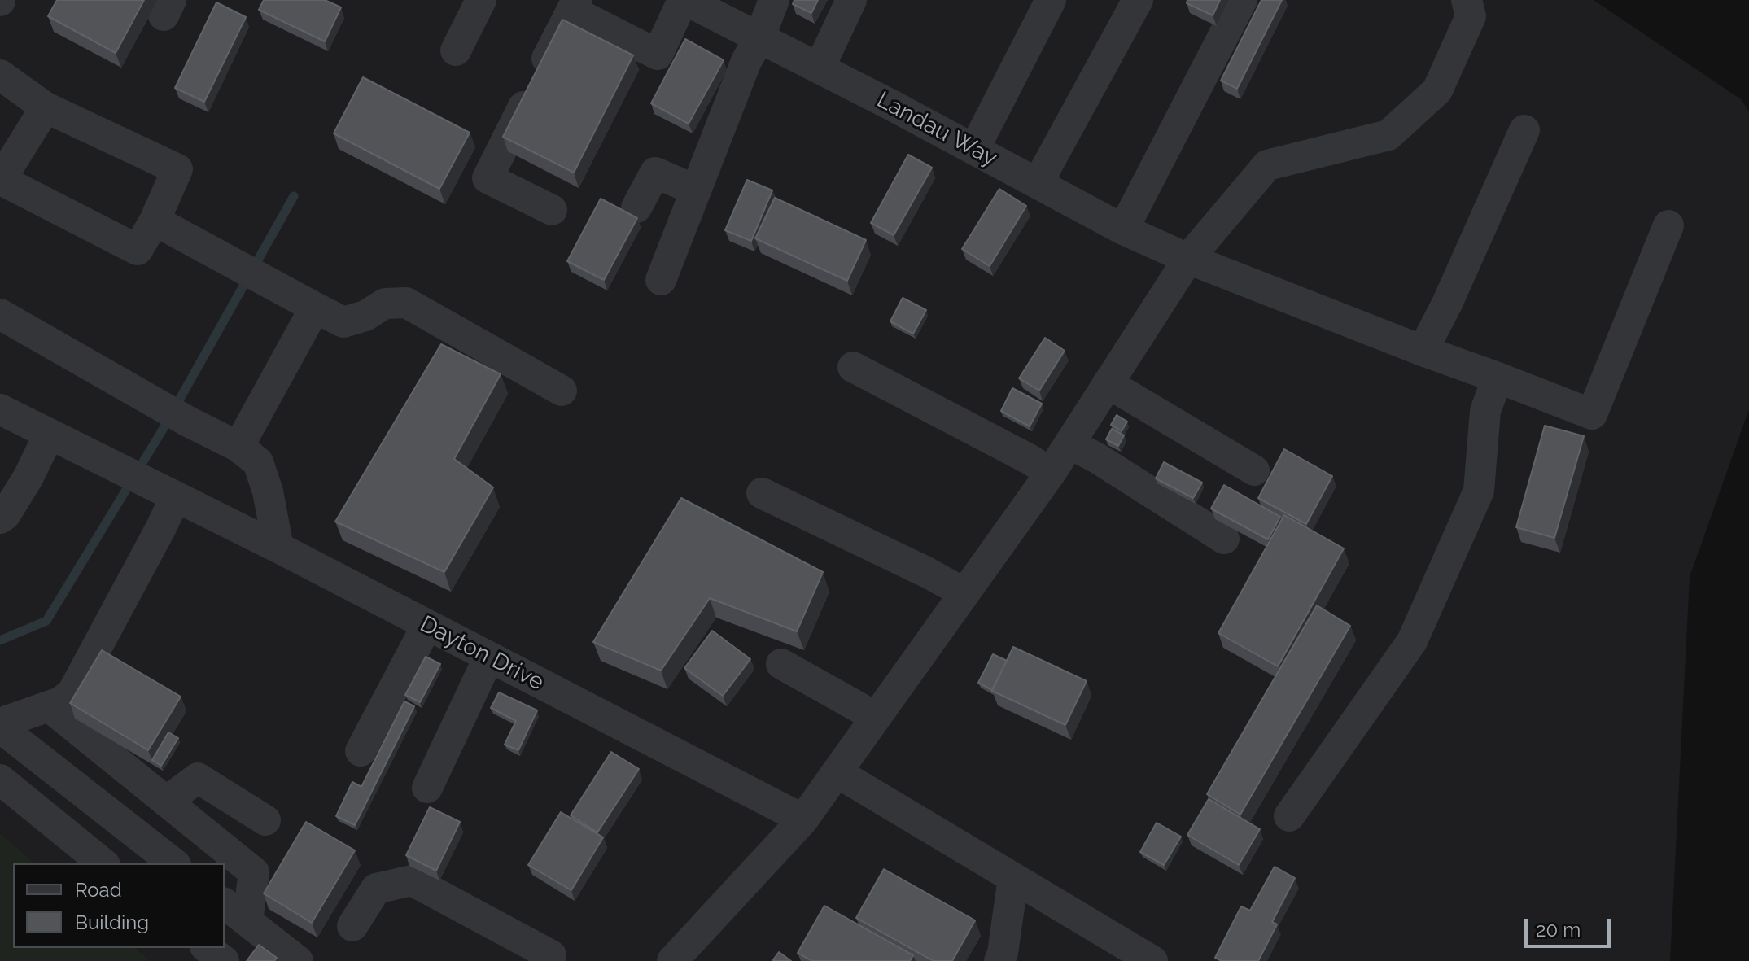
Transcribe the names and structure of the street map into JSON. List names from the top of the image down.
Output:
{
  "streets": {
    "lane": ["Landau Way", "Dayton Drive"]
  },
  "legend": ["Road", "Building"],
  "scale_bar": "20 m"
}
